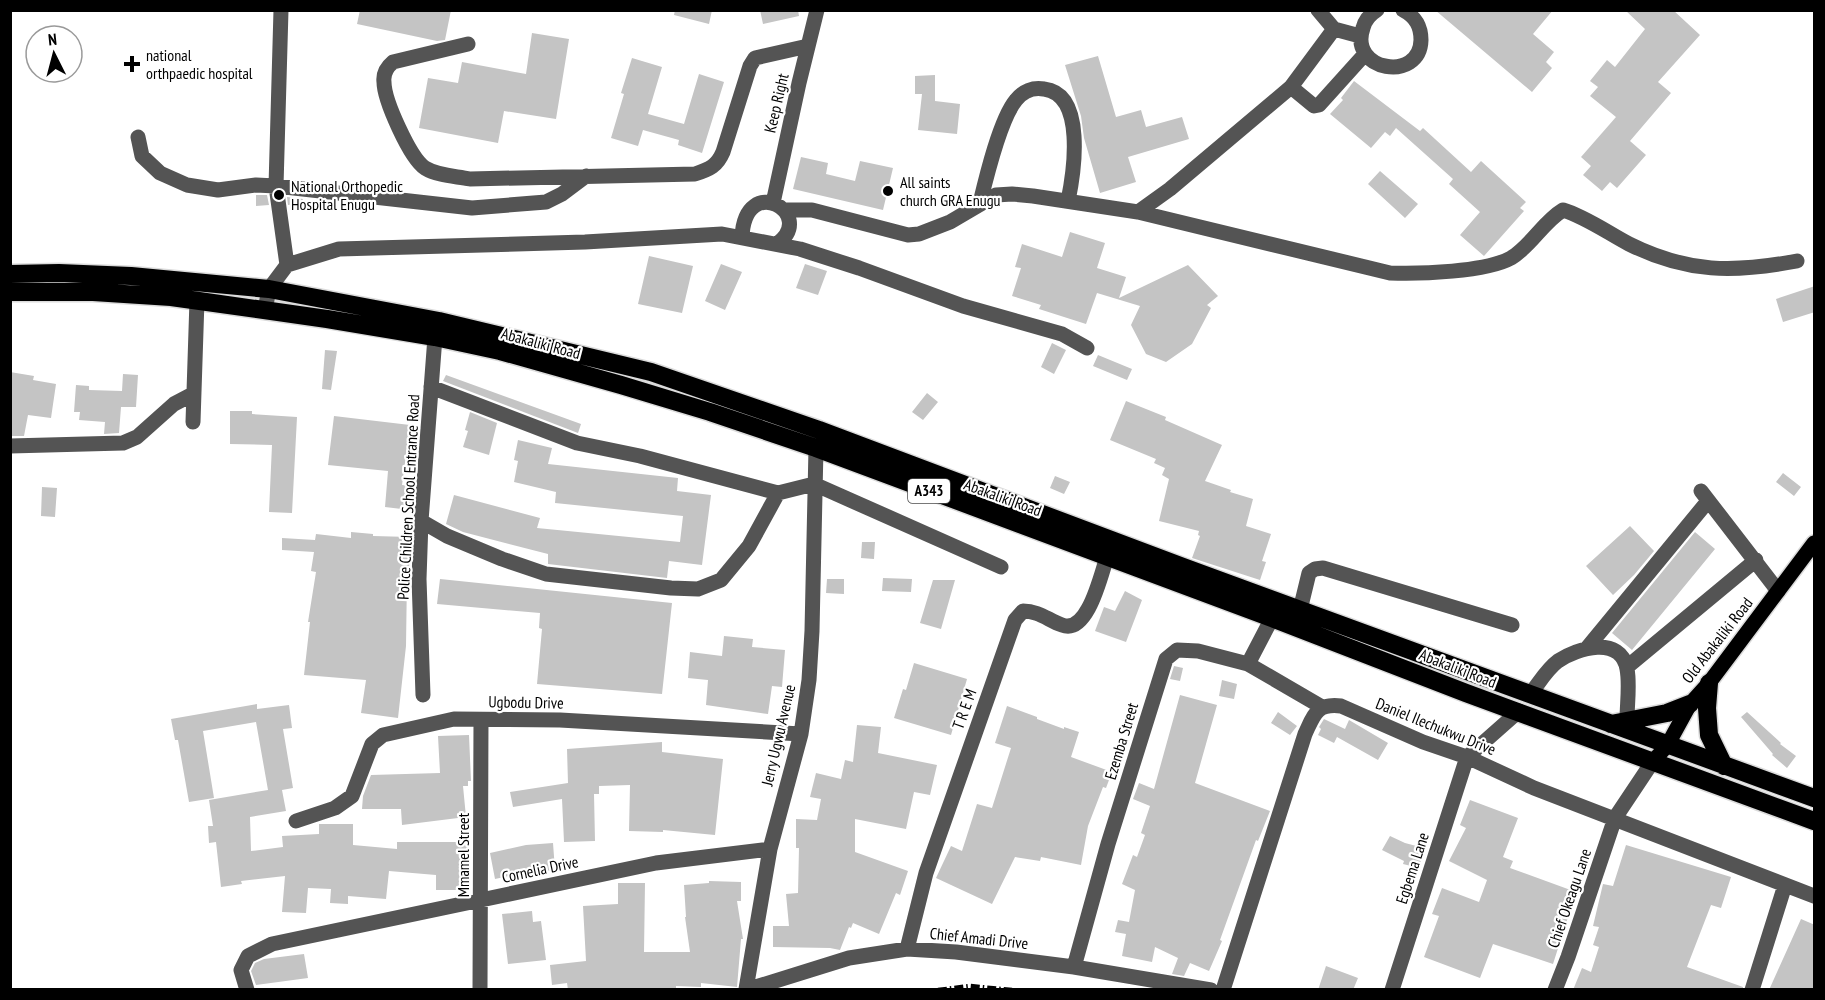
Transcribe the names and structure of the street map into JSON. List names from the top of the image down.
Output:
{
  "streets": {
    "highway": ["Abakaliki Road", "A343"],
    "main road": ["Old Abakaliki Road"],
    "street": [
      "Keep Right",
      "Police Children School Entrance Road",
      "Ugbodu Drive",
      "T R E M",
      "Daniel Ilechukwu Drive",
      "Jerry Ugwu Avenue",
      "Ezemba Street",
      "Mmamel Street",
      "Egbema Lane",
      "Cornelia Drive",
      "Chief Okeagu Lane",
      "Chief Amadi Drive"
    ]
  },
  "crossings": [
    ["Abakaliki Road", "Police Children School Entrance Road"],
    ["Abakaliki Road", "Old Abakaliki Road"],
    ["Abakaliki Road", "T R E M"],
    ["Abakaliki Road", "Jerry Ugwu Avenue"],
    ["Abakaliki Road", "Chief Okeagu Lane"],
    ["Old Abakaliki Road", "Chief Okeagu Lane"],
    ["Ugbodu Drive", "Jerry Ugwu Avenue"],
    ["Ugbodu Drive", "Mmamel Street"],
    ["T R E M", "Chief Amadi Drive"],
    ["Daniel Ilechukwu Drive", "Ezemba Street"],
    ["Daniel Ilechukwu Drive", "Egbema Lane"],
    ["Daniel Ilechukwu Drive", "Chief Okeagu Lane"],
    ["Jerry Ugwu Avenue", "Cornelia Drive"],
    ["Jerry Ugwu Avenue", "Chief Amadi Drive"],
    ["Ezemba Street", "Chief Amadi Drive"],
    ["Mmamel Street", "Cornelia Drive"]
  ],
  "places": {
    "health": ["national orthpaedic hospital"],
    "other": ["All saints church GRA Enugu", "National Orthopedic Hospital Enugu"]
  },
  "north": "top"
}
